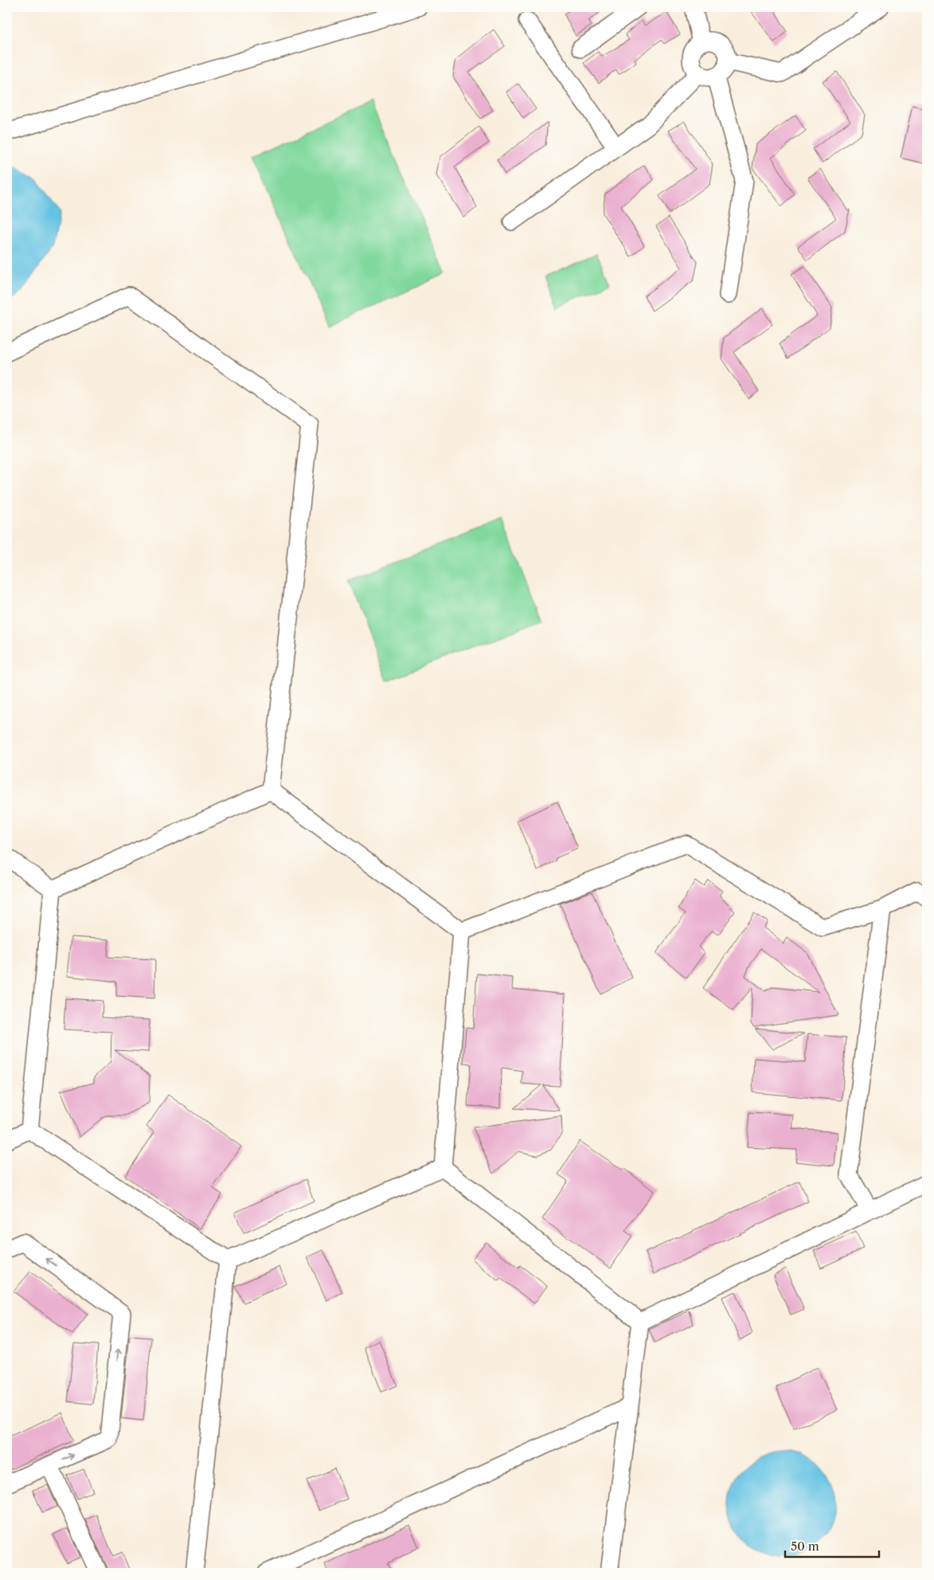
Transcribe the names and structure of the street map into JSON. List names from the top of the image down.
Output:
{
  "scale_bar": "50 m"
}
